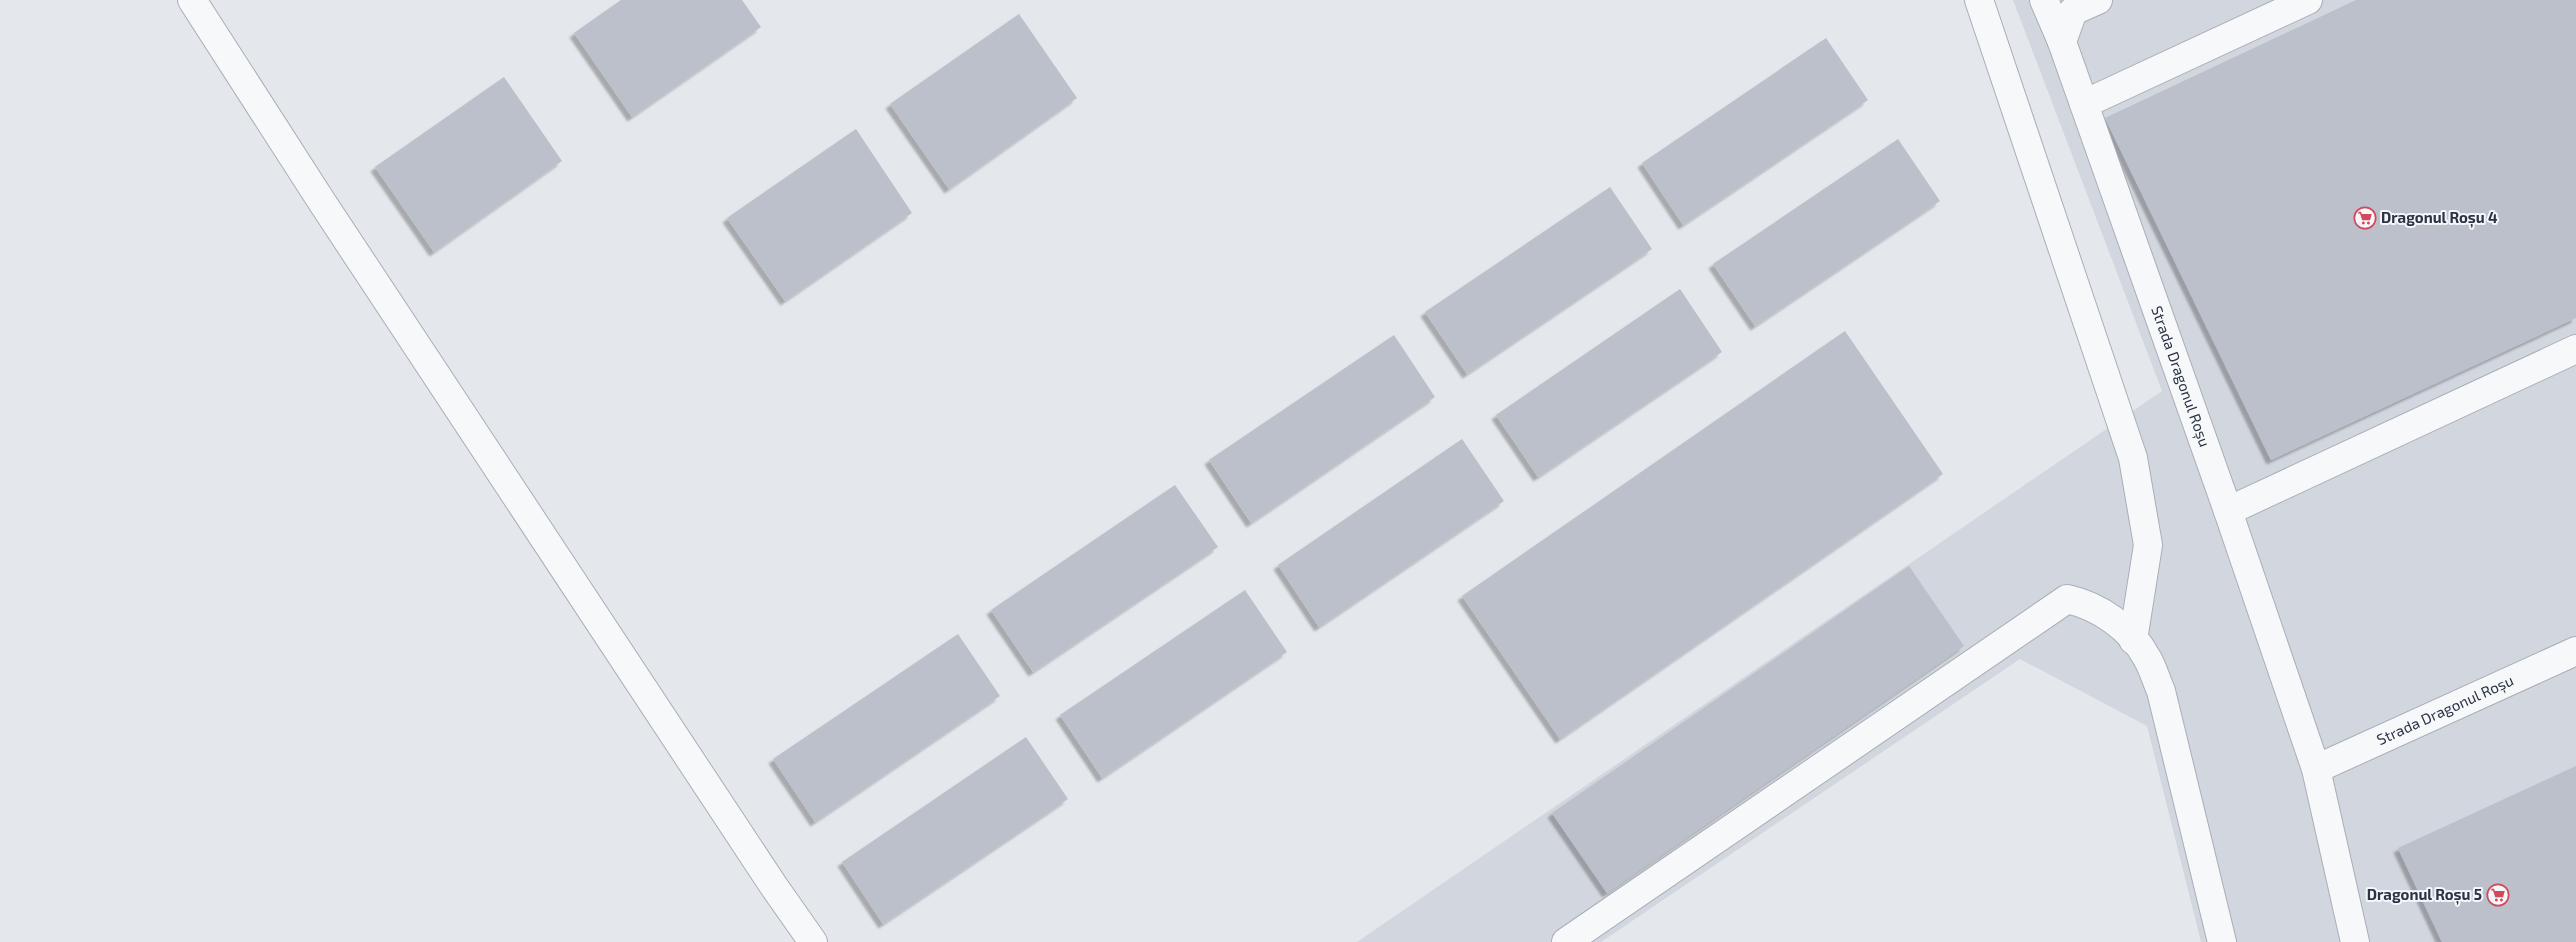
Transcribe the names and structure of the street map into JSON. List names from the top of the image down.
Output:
{
  "streets": {
    "street": ["Strada Dragonul Roșu"]
  },
  "places": {
    "supermarket": ["Dragonul Roșu 4", "Dragonul Roșu 5"]
  }
}
